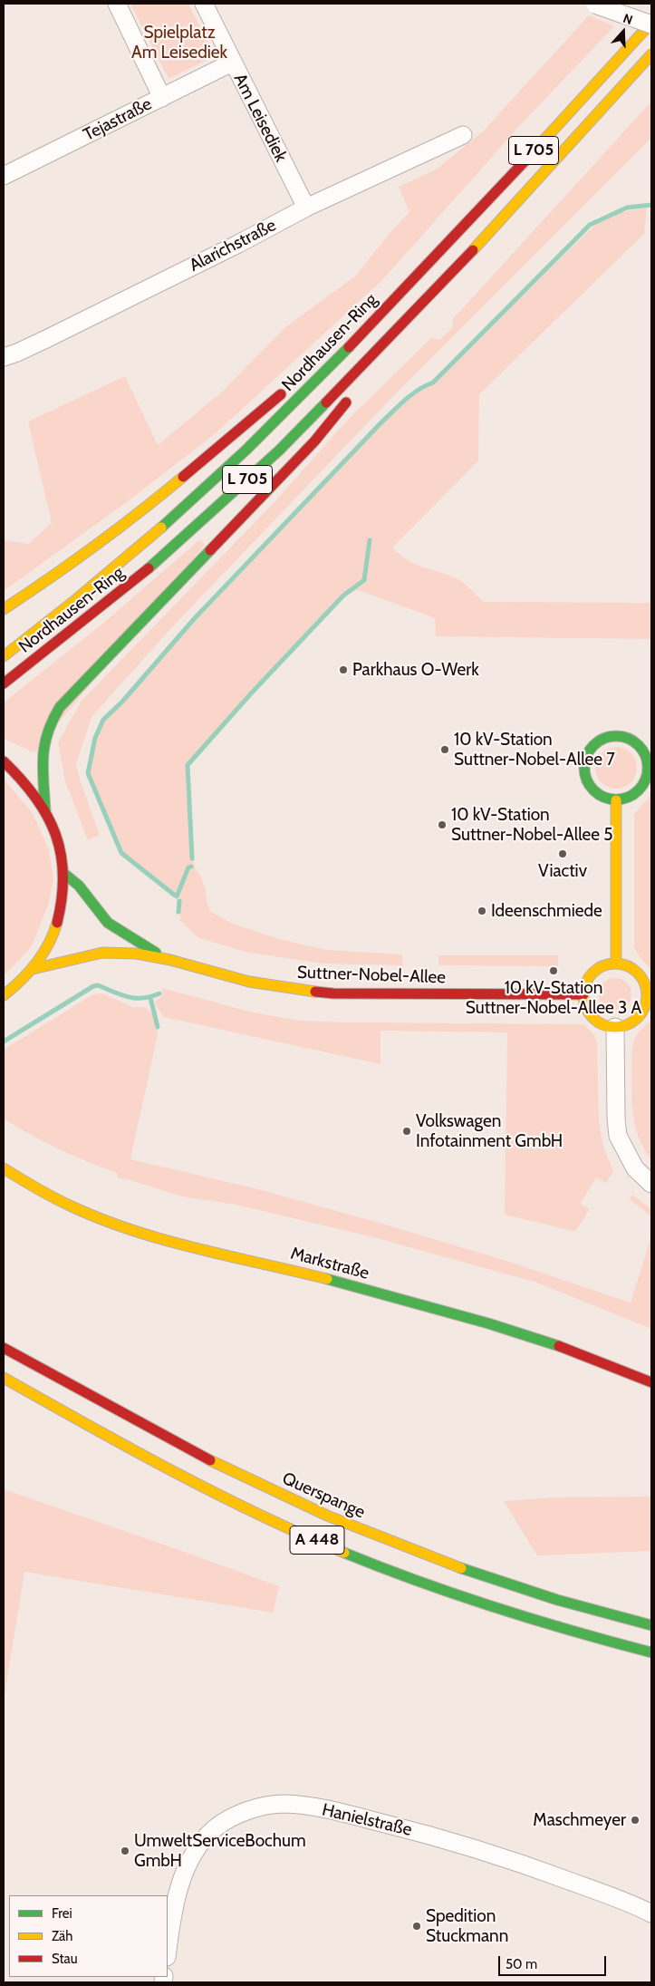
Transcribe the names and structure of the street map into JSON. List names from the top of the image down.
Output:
{
  "streets": {
    "main road": [
      "L 705",
      "Nordhausen-Ring",
      "Suttner-Nobel-Allee",
      "Markstraße",
      "Querspange",
      "A 448"
    ],
    "street": [
      "Am Leisediek",
      "Tejastraße",
      "Alarichstraße",
      "Hanielstraße"
    ]
  },
  "crossings": [
    ["Am Leisediek", "Tejastraße"],
    ["Am Leisediek", "Alarichstraße"]
  ],
  "parks": ["Spielplatz Am Leisediek"],
  "places": [
    "Parkhaus O-Werk",
    "10 kV-Station Suttner-Nobel-Allee 7",
    "10 kV-Station Suttner-Nobel-Allee 5",
    "Viactiv",
    "Ideenschmiede",
    "10 kV-Station Suttner-Nobel-Allee 3 A",
    "Volkswagen Infotainment GmbH",
    "Maschmeyer",
    "UmweltServiceBochum GmbH",
    "Spedition Stuckmann"
  ],
  "legend": ["Frei", "Zäh", "Stau"],
  "scale_bar": "50 m",
  "north": "top"
}
